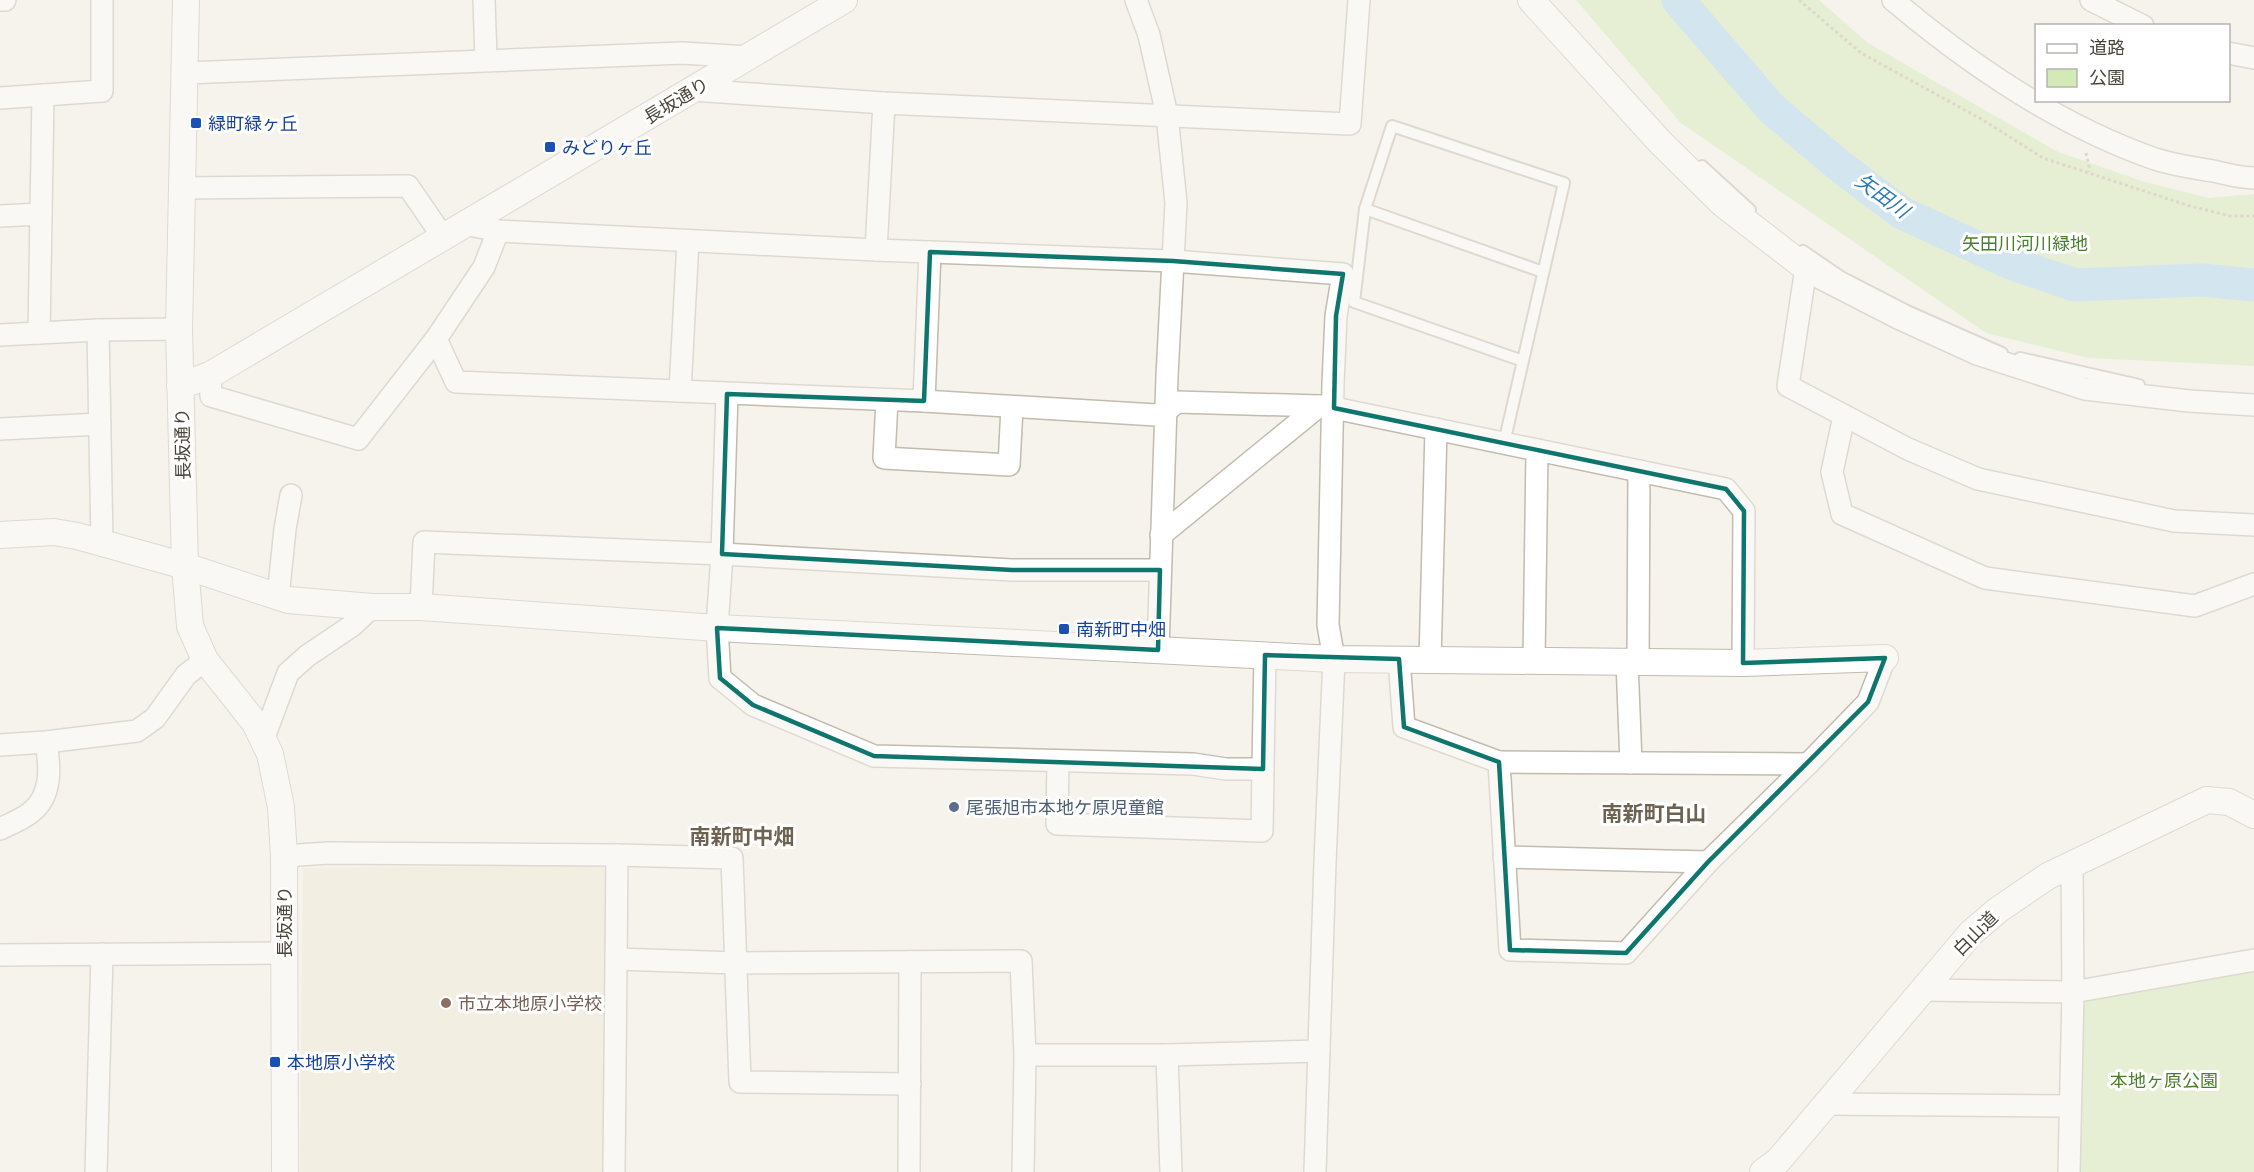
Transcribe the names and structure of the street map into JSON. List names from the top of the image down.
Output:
{
  "streets": {
    "street": ["長坂通り", "白山道"]
  },
  "districts": ["南新町白山", "南新町中畑"],
  "water": ["矢田川"],
  "parks": ["矢田川河川緑地", "本地ヶ原公園"],
  "places": {
    "transit": [
      "緑町緑ヶ丘",
      "みどりヶ丘",
      "南新町中畑",
      "本地原小学校"
    ],
    "other": ["尾張旭市本地ケ原児童館", "市立本地原小学校"]
  },
  "legend": ["道路", "公園"]
}
